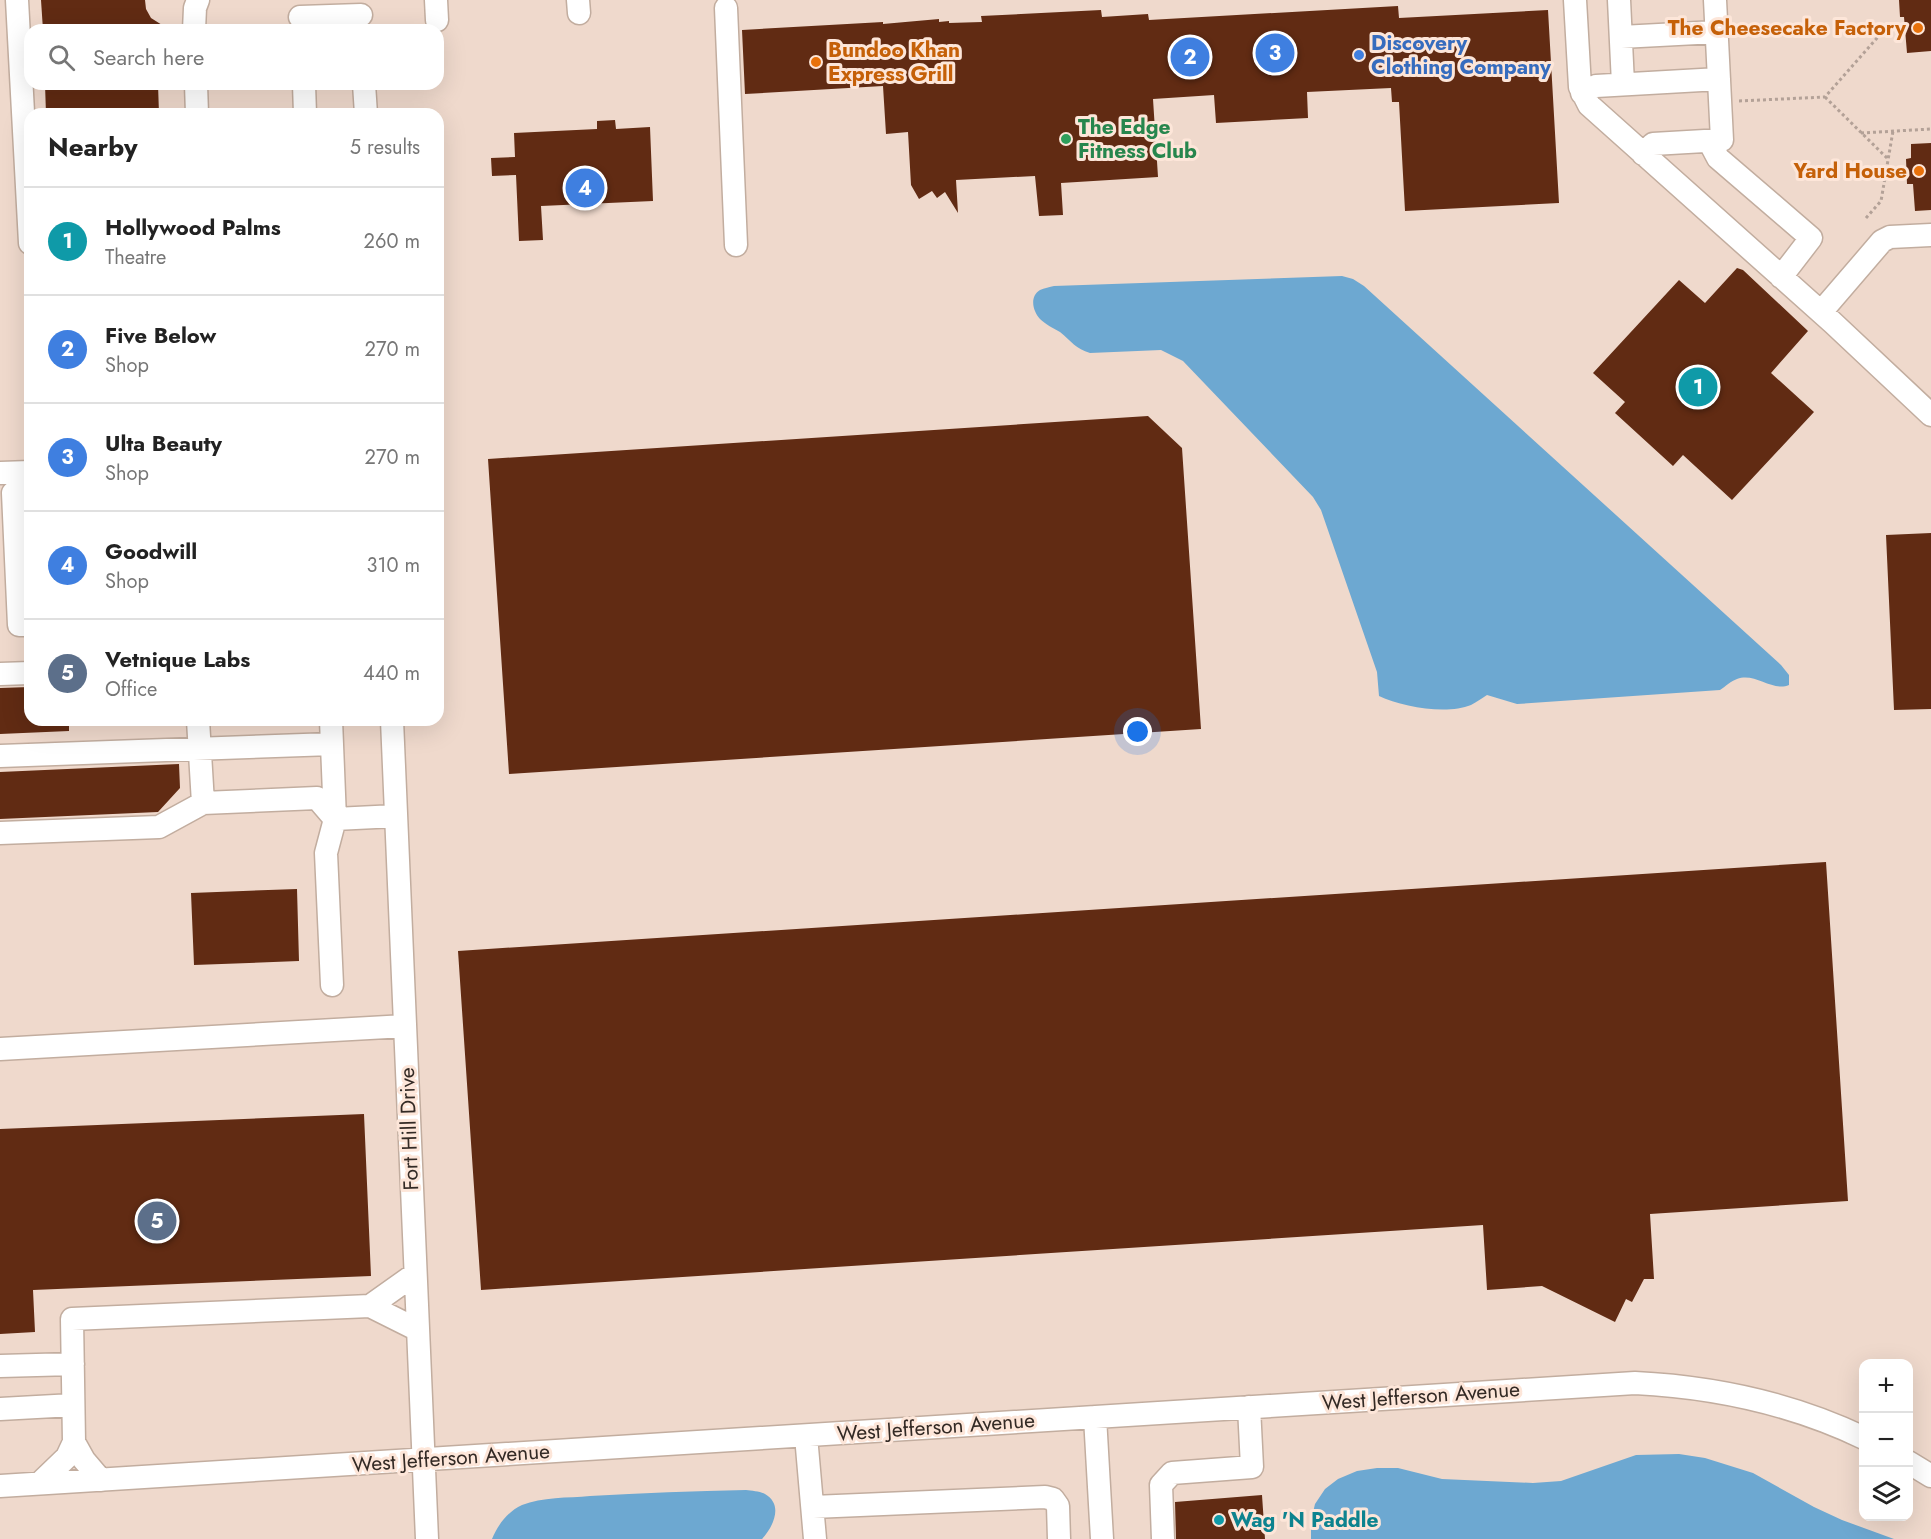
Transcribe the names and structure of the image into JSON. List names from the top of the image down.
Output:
{
  "streets": {
    "street": ["Fort Hill Drive", "West Jefferson Avenue"]
  },
  "crossings": [
    ["Fort Hill Drive", "West Jefferson Avenue"]
  ],
  "places": [
    "The Cheesecake Factory",
    "Discovery Clothing Company",
    "Bundoo Khan Express Grill",
    "The Edge Fitness Club",
    "Yard House",
    "Wag 'N Paddle"
  ],
  "page": {
    "search": "Search here",
    "pins": [
      "3",
      "2",
      "4",
      "1",
      "5"
    ],
    "heading": ["Nearby", "5 results"],
    "list": [
      {
        "mark": "1",
        "name": "Hollywood Palms",
        "note": "Theatre",
        "value": "260 m"
      },
      {
        "mark": "2",
        "name": "Five Below",
        "note": "Shop",
        "value": "270 m"
      },
      {
        "mark": "3",
        "name": "Ulta Beauty",
        "note": "Shop",
        "value": "270 m"
      },
      {
        "mark": "4",
        "name": "Goodwill",
        "note": "Shop",
        "value": "310 m"
      },
      {
        "mark": "5",
        "name": "Vetnique Labs",
        "note": "Office",
        "value": "440 m"
      }
    ],
    "map_buttons": ["+", "−"]
  }
}
